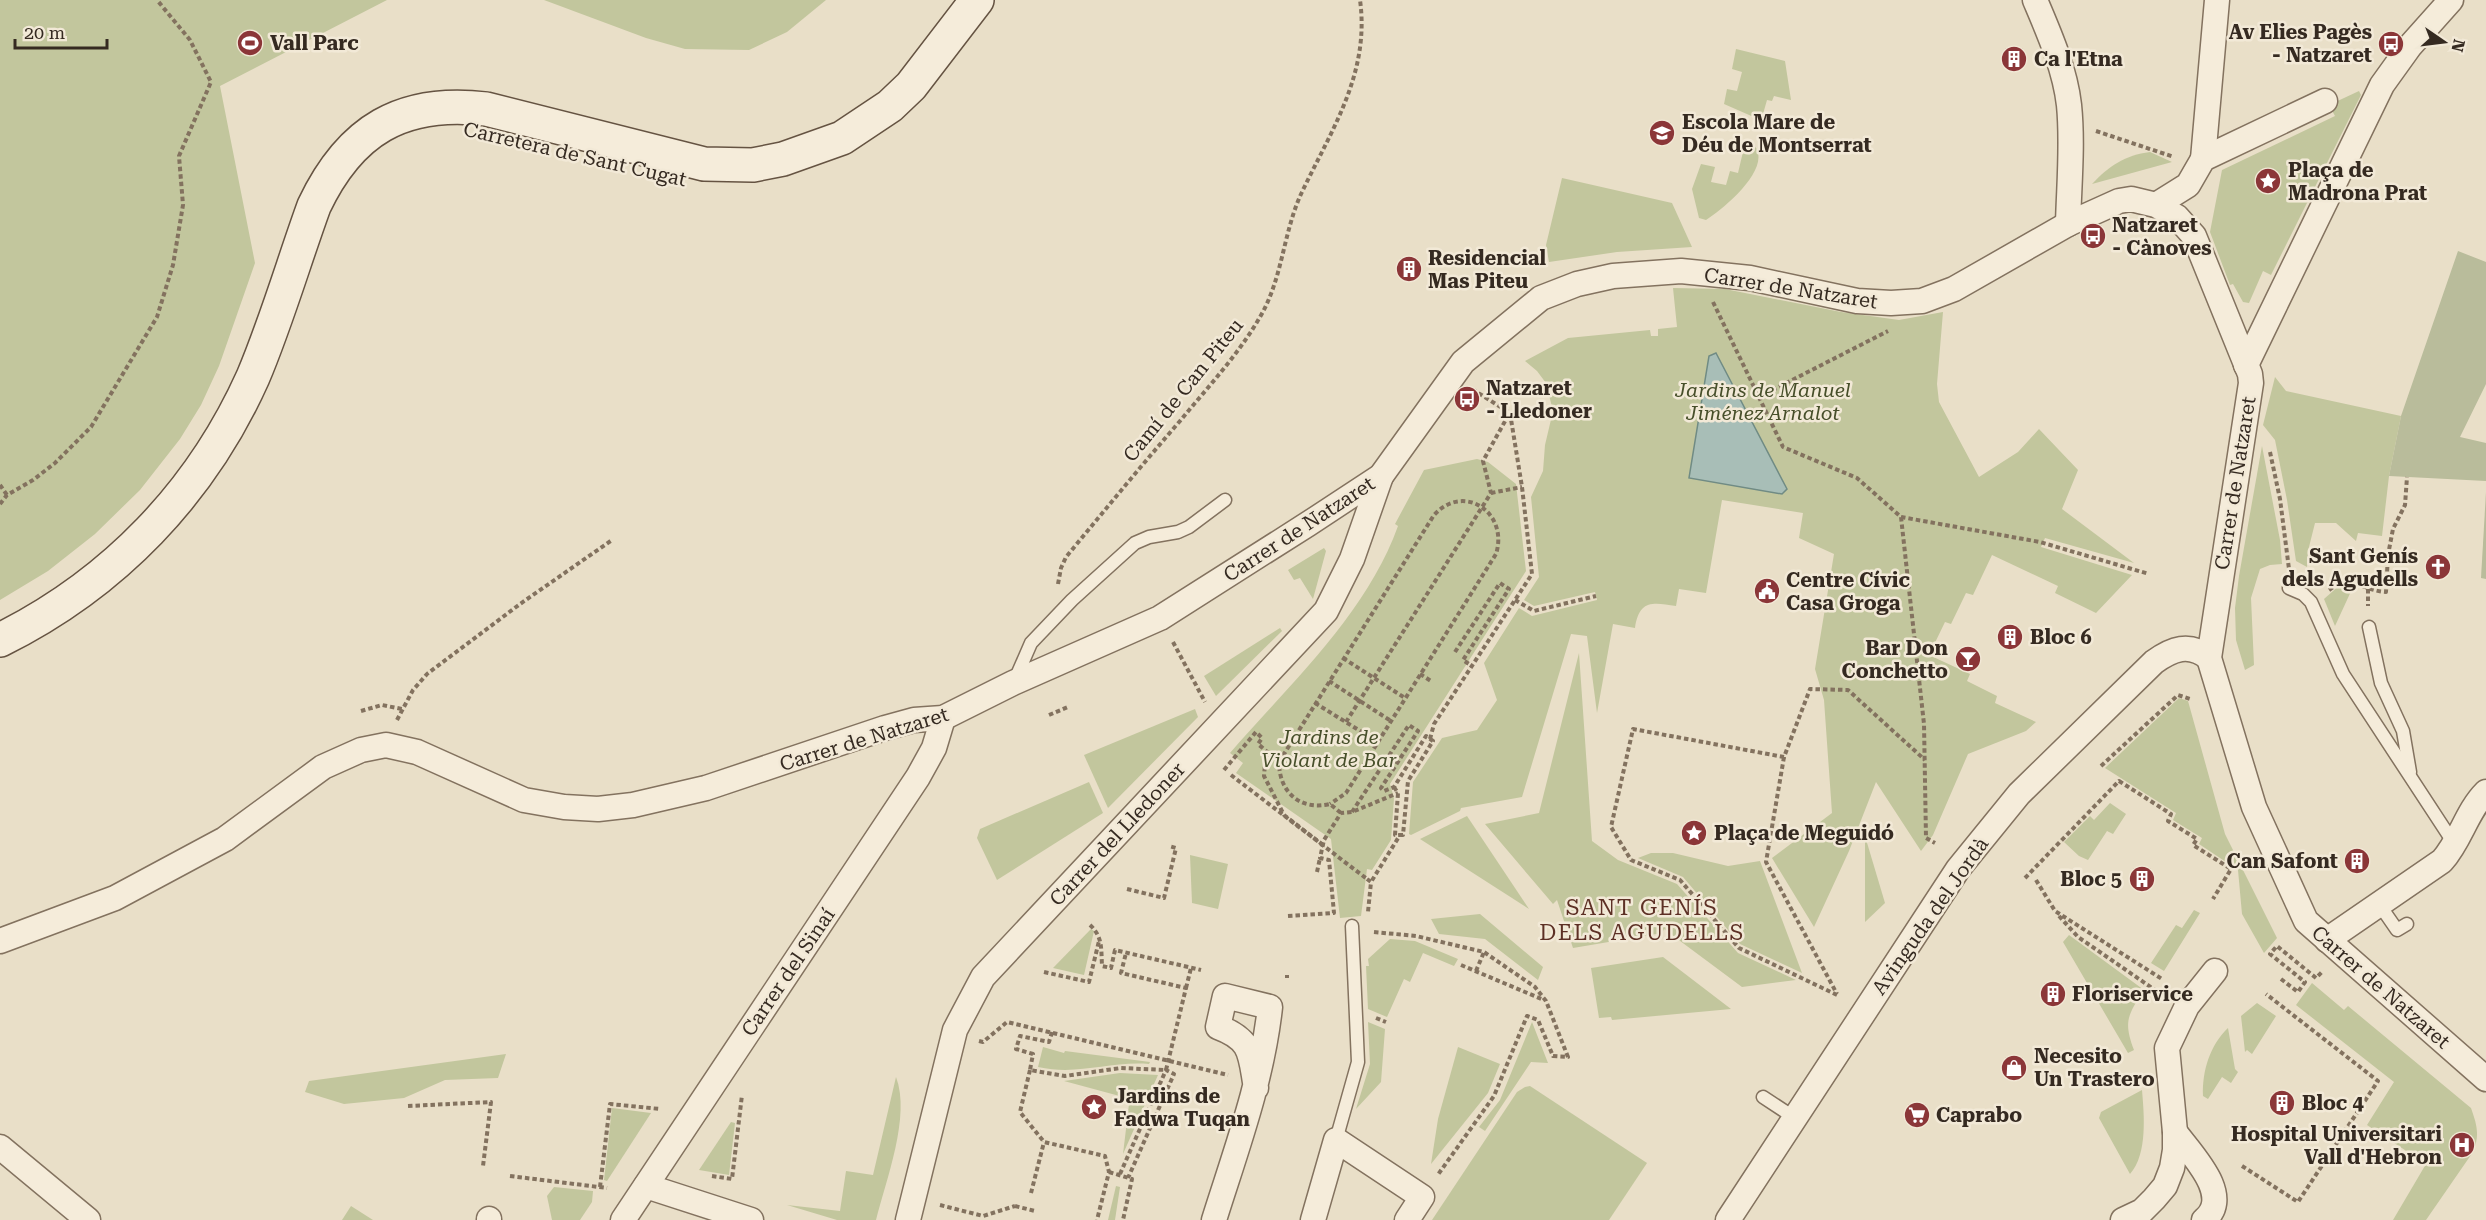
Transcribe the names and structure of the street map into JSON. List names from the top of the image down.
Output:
{
  "streets": {
    "main road": ["Carretera de Sant Cugat"],
    "street": [
      "Carrer de Natzaret",
      "Carrer del Lledoner",
      "Avinguda del Jordà",
      "Carrer del Sinaí"
    ],
    "path": ["Camí de Can Piteu"]
  },
  "crossings": [
    ["Carrer de Natzaret", "Carrer del Lledoner"],
    ["Carrer de Natzaret", "Avinguda del Jordà"],
    ["Carrer de Natzaret", "Carrer del Sinaí"]
  ],
  "districts": ["SANT GENÍS DELS AGUDELLS"],
  "parks": ["Jardins de Manuel Jiménez Arnalot", "Jardins de Violant de Bar"],
  "places": {
    "sports": ["Vall Parc"],
    "bus stop": ["Av Elies Pagès - Natzaret", "Natzaret - Cànoves", "Natzaret - Lledoner"],
    "building": [
      "Ca l'Etna",
      "Residencial Mas Piteu",
      "Bloc 6",
      "Can Safont",
      "Bloc 5",
      "Floriservice",
      "Bloc 4"
    ],
    "school or university": ["Escola Mare de Déu de Montserrat"],
    "place": ["Plaça de Madrona Prat", "Plaça de Meguidó", "Jardins de Fadwa Tuqan"],
    "church": ["Sant Genís dels Agudells"],
    "public building": ["Centre Cívic Casa Groga"],
    "bar": ["Bar Don Conchetto"],
    "shop": ["Necesito Un Trastero"],
    "supermarket": ["Caprabo"],
    "hospital": ["Hospital Universitari Vall d'Hebron"]
  },
  "scale_bar": "20 m",
  "north": "right"
}
